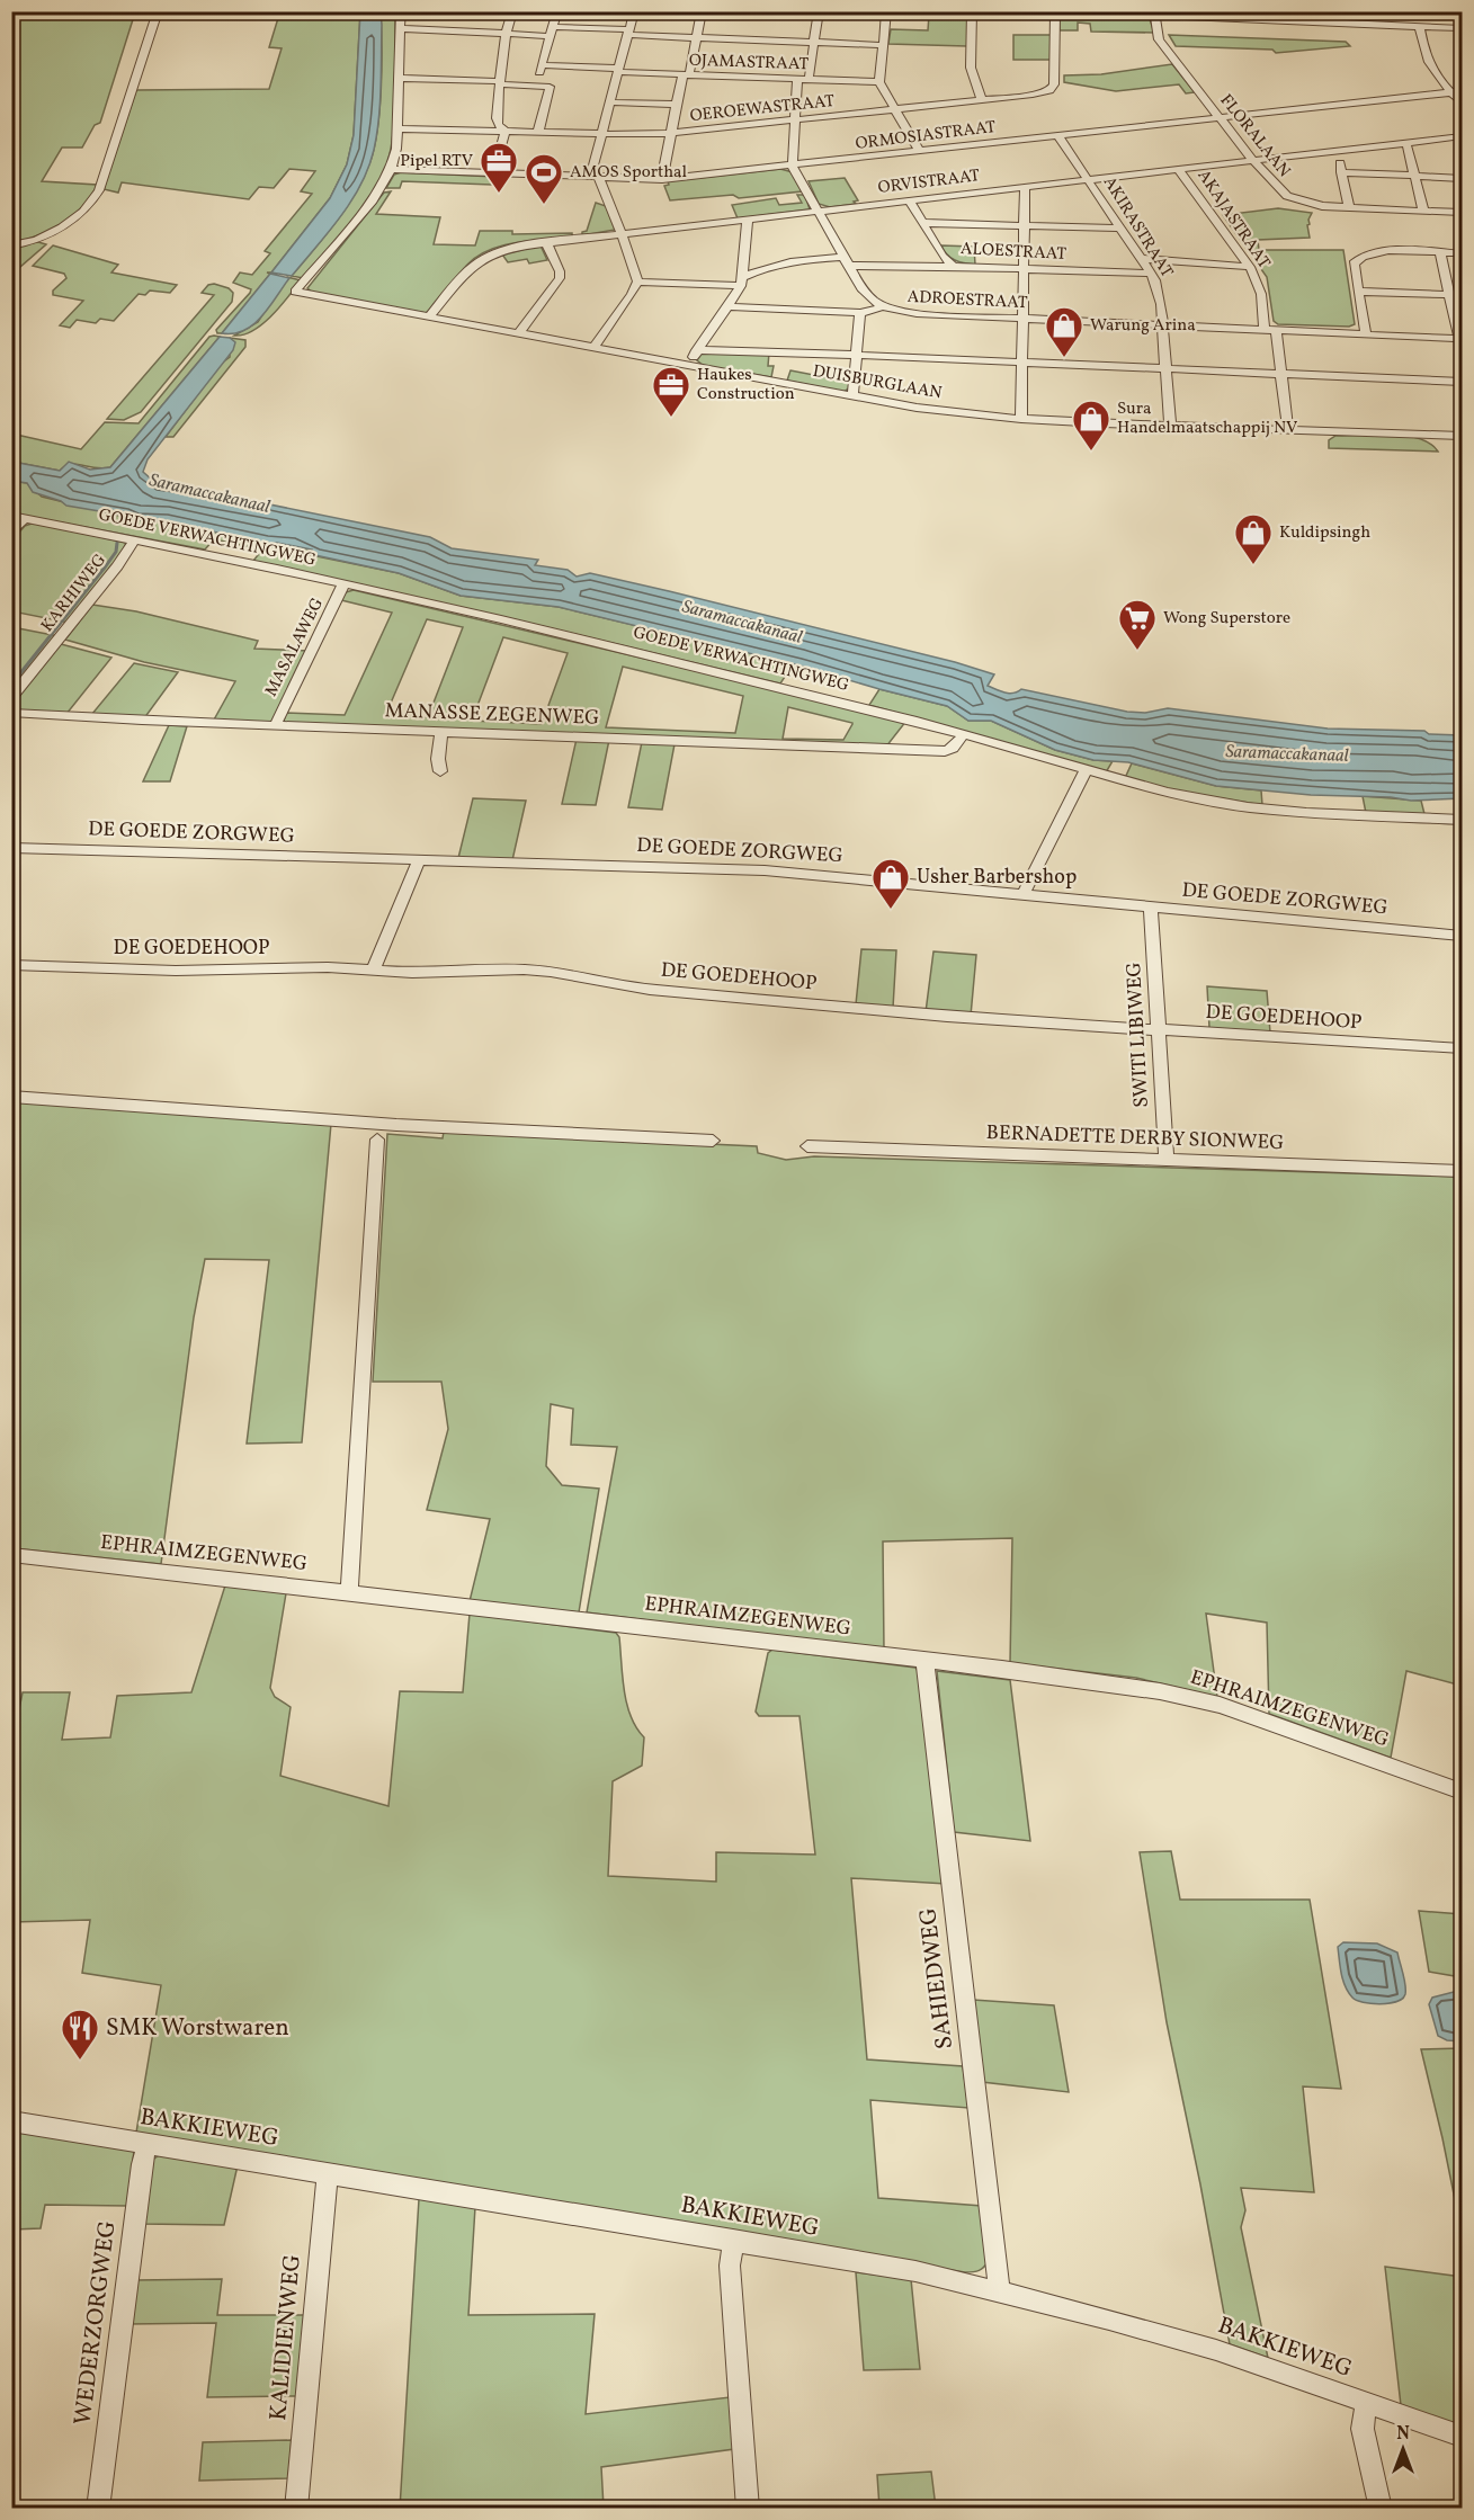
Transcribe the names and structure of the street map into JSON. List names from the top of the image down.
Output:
{
  "streets": {
    "street": [
      "OJAMASTRAAT",
      "OEROEWASTRAAT",
      "ORMOSIASTRAAT",
      "FLORALAAN",
      "ORVISTRAAT",
      "AKAJASTRAAT",
      "AKIRASTRAAT",
      "ALOESTRAAT",
      "ADROESTRAAT",
      "DUISBURGLAAN",
      "GOEDE VERWACHTINGWEG",
      "KARHIWEG",
      "MASALAWEG",
      "MANASSE ZEGENWEG",
      "DE GOEDE ZORGWEG",
      "DE GOEDEHOOP",
      "SWITI LIBIWEG",
      "BERNADETTE DERBY SIONWEG",
      "EPHRAIMZEGENWEG",
      "SAHIEDWEG",
      "BAKKIEWEG",
      "WEDERZORGWEG",
      "KALIDIENWEG"
    ]
  },
  "crossings": [
    ["ORMOSIASTRAAT", "FLORALAAN"],
    ["ORMOSIASTRAAT", "AKIRASTRAAT"],
    ["ORMOSIASTRAAT", "ADROESTRAAT"],
    ["ORMOSIASTRAAT", "DUISBURGLAAN"],
    ["FLORALAAN", "ORVISTRAAT"],
    ["ORVISTRAAT", "AKAJASTRAAT"],
    ["ORVISTRAAT", "AKIRASTRAAT"],
    ["ORVISTRAAT", "ALOESTRAAT"],
    ["ORVISTRAAT", "ADROESTRAAT"],
    ["ORVISTRAAT", "DUISBURGLAAN"],
    ["AKAJASTRAAT", "ADROESTRAAT"],
    ["AKAJASTRAAT", "DUISBURGLAAN"],
    ["AKIRASTRAAT", "ALOESTRAAT"],
    ["AKIRASTRAAT", "ADROESTRAAT"],
    ["AKIRASTRAAT", "DUISBURGLAAN"],
    ["GOEDE VERWACHTINGWEG", "KARHIWEG"],
    ["GOEDE VERWACHTINGWEG", "MASALAWEG"],
    ["GOEDE VERWACHTINGWEG", "MANASSE ZEGENWEG"],
    ["MASALAWEG", "MANASSE ZEGENWEG"],
    ["DE GOEDE ZORGWEG", "SWITI LIBIWEG"],
    ["DE GOEDEHOOP", "SWITI LIBIWEG"],
    ["SWITI LIBIWEG", "BERNADETTE DERBY SIONWEG"],
    ["EPHRAIMZEGENWEG", "SAHIEDWEG"],
    ["SAHIEDWEG", "BAKKIEWEG"],
    ["BAKKIEWEG", "WEDERZORGWEG"],
    ["BAKKIEWEG", "KALIDIENWEG"]
  ],
  "water": ["Saramaccakanaal"],
  "places": {
    "office": ["Pipel RTV", "Haukes Construction"],
    "sports": ["AMOS Sporthal"],
    "shop": [
      "Warung Arina",
      "Sura Handelmaatschappij NV",
      "Kuldipsingh",
      "Usher Barbershop"
    ],
    "supermarket": ["Wong Superstore"],
    "restaurant": ["SMK Worstwaren"]
  },
  "north": "top"
}
